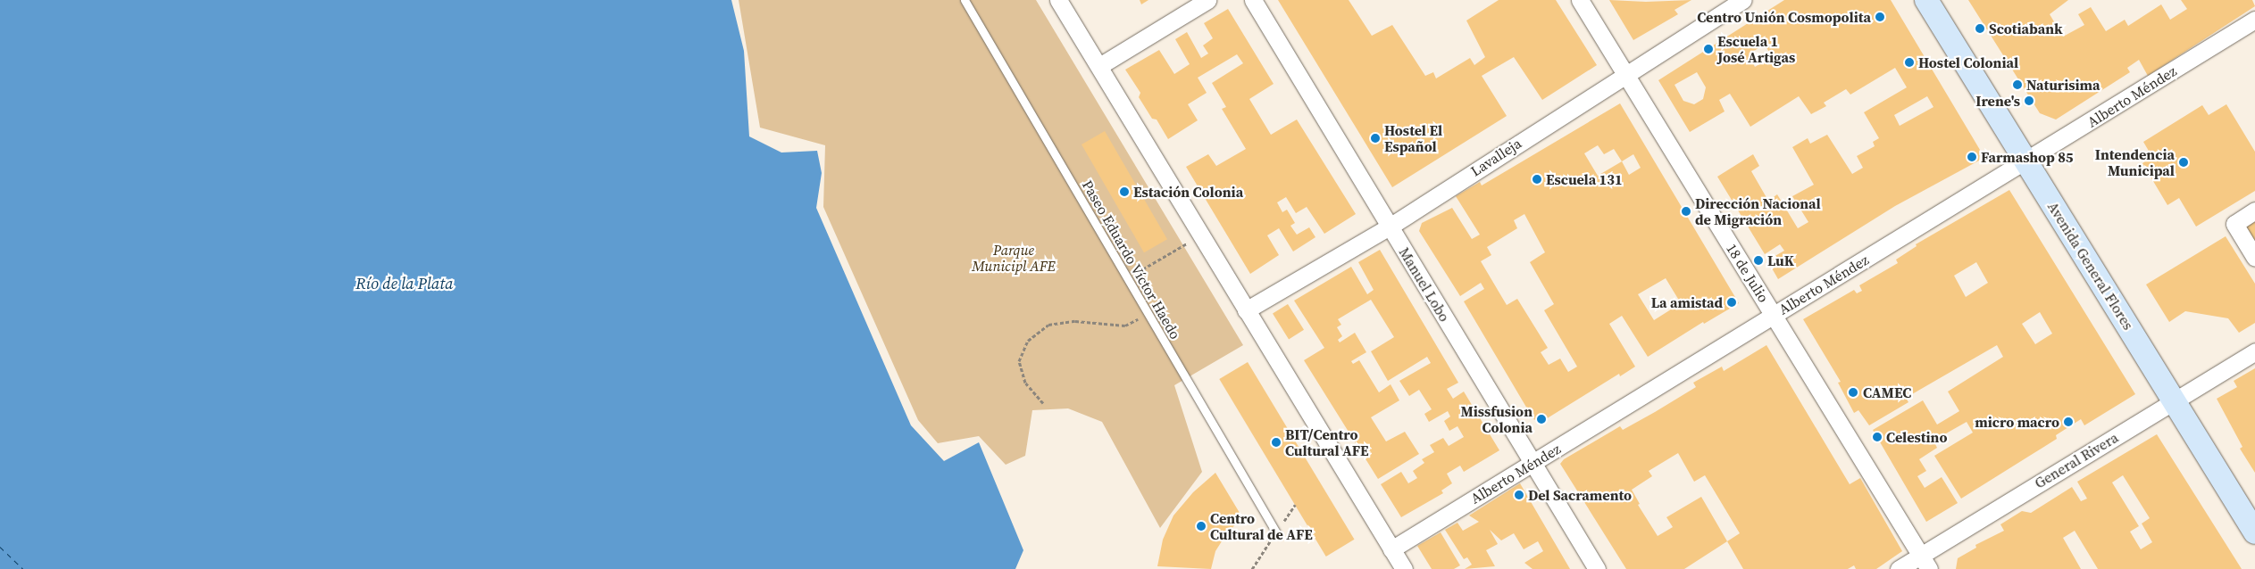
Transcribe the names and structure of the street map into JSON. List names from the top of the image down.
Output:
{
  "streets": {
    "street": [
      "Alberto Méndez",
      "Lavalleja",
      "Avenida General Flores",
      "18 de Julio",
      "Manuel Lobo",
      "General Rivera"
    ],
    "lane": ["Paseo Eduardo Víctor Haedo"]
  },
  "crossings": [
    ["Alberto Méndez", "Avenida General Flores"],
    ["Alberto Méndez", "18 de Julio"],
    ["Alberto Méndez", "Manuel Lobo"],
    ["Lavalleja", "18 de Julio"],
    ["Lavalleja", "Manuel Lobo"],
    ["Avenida General Flores", "General Rivera"],
    ["18 de Julio", "General Rivera"]
  ],
  "water": ["Río de la Plata"],
  "parks": ["Parque Municipl AFE"],
  "places": [
    "Centro Unión Cosmopolita",
    "Scotiabank",
    "Escuela 1 José Artigas",
    "Hostel Colonial",
    "Naturisima",
    "Irene's",
    "Hostel El Español",
    "Farmashop 85",
    "Intendencia Municipal",
    "Escuela 131",
    "Estación Colonia",
    "Dirección Nacional de Migración",
    "LuK",
    "La amistad",
    "CAMEC",
    "Missfusion Colonia",
    "micro macro",
    "Celestino",
    "BIT/Centro Cultural AFE",
    "Del Sacramento",
    "Centro Cultural de AFE"
  ]
}
